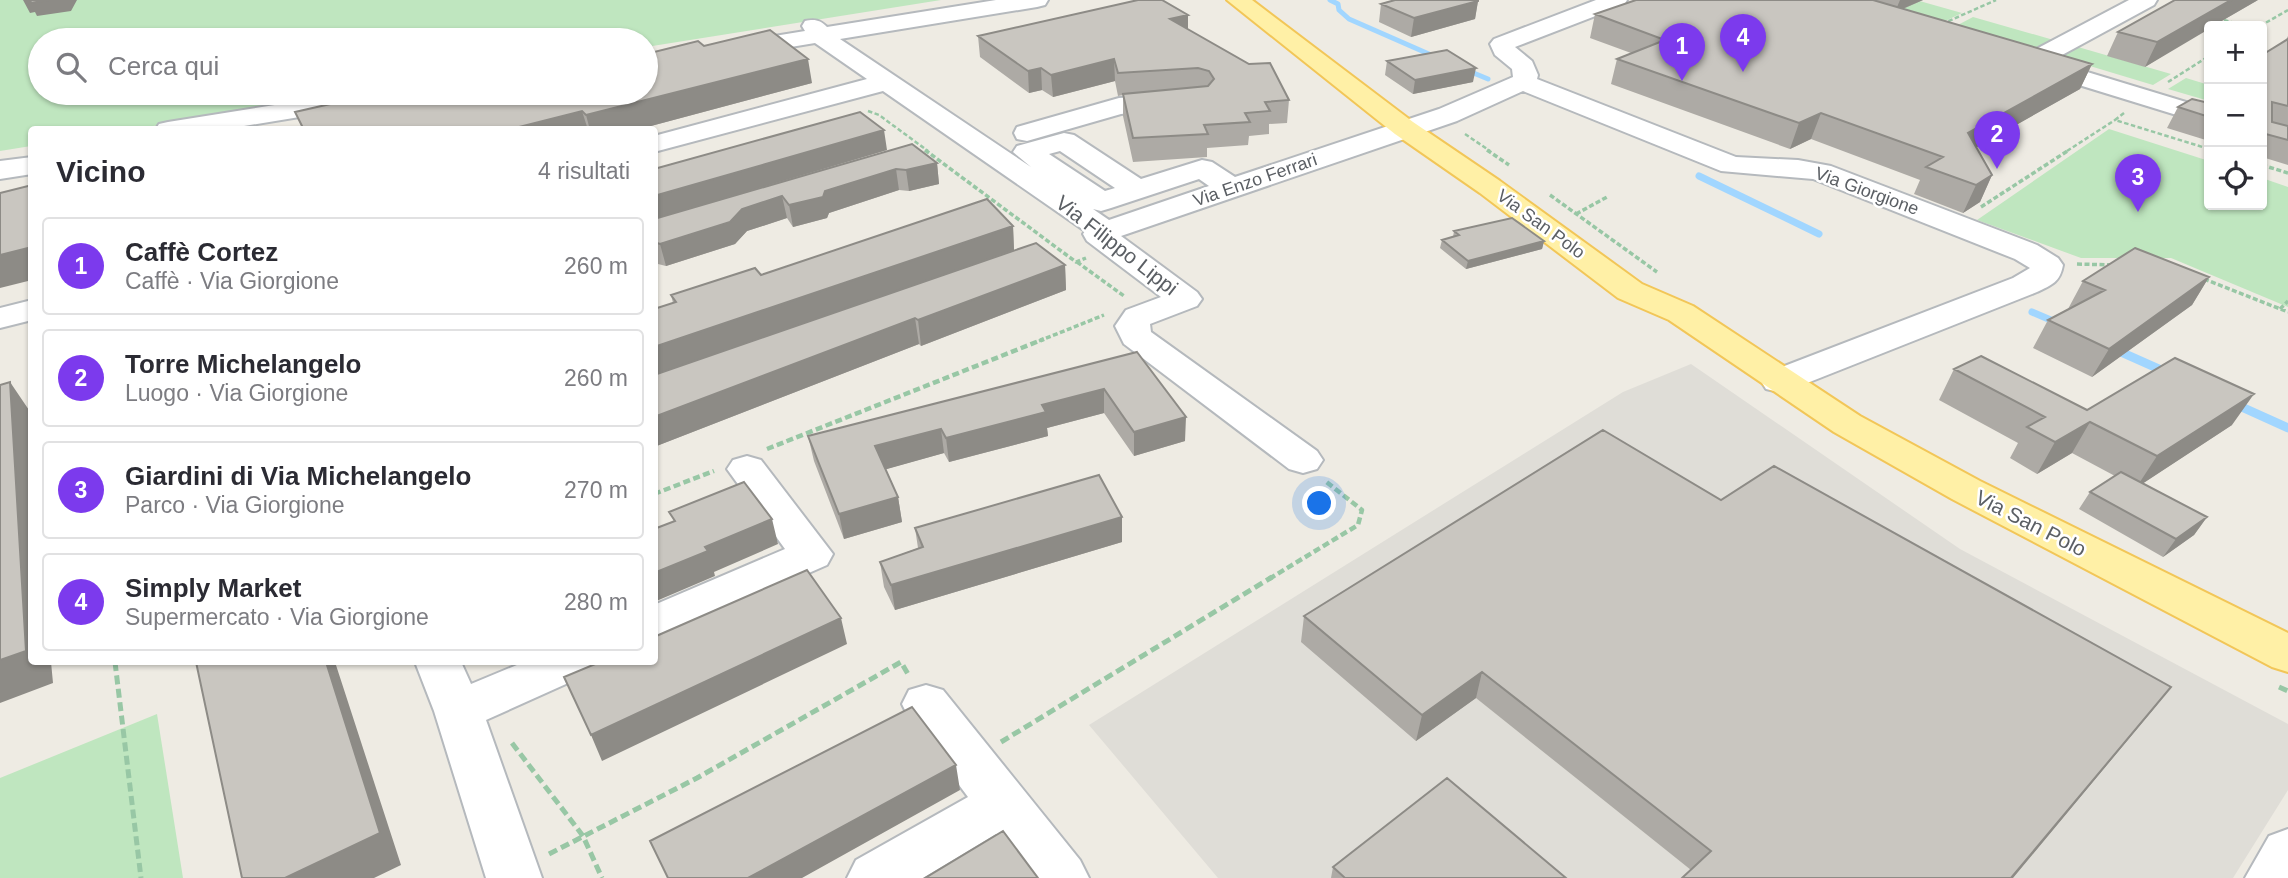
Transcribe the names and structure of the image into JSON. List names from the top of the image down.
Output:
{
  "streets": {
    "main road": ["Via San Polo"],
    "street": ["Via Enzo Ferrari", "Via Giorgione", "Via Filippo Lippi"]
  },
  "crossings": [
    ["Via Enzo Ferrari", "Via San Polo"],
    ["Via Enzo Ferrari", "Via Filippo Lippi"]
  ],
  "page": {
    "pins": [
      "4",
      "1",
      "2",
      "3"
    ],
    "map_buttons": ["+", "−"],
    "search": "Cerca qui",
    "heading": ["Vicino", "4 risultati"],
    "list": [
      {
        "mark": "1",
        "name": "Caffè Cortez",
        "note": "Caffè · Via Giorgione",
        "value": "260 m"
      },
      {
        "mark": "2",
        "name": "Torre Michelangelo",
        "note": "Luogo · Via Giorgione",
        "value": "260 m"
      },
      {
        "mark": "3",
        "name": "Giardini di Via Michelangelo",
        "note": "Parco · Via Giorgione",
        "value": "270 m"
      },
      {
        "mark": "4",
        "name": "Simply Market",
        "note": "Supermercato · Via Giorgione",
        "value": "280 m"
      }
    ]
  }
}
